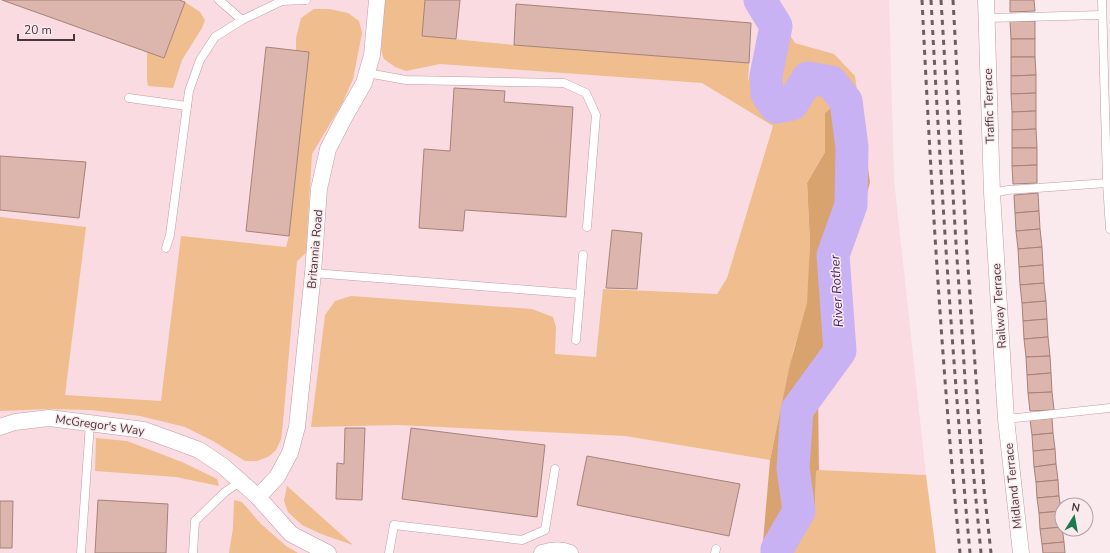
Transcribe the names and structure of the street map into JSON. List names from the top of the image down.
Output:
{
  "streets": {
    "street": [
      "Traffic Terrace",
      "Britannia Road",
      "Railway Terrace",
      "McGregor's Way",
      "Midland Terrace"
    ]
  },
  "crossings": [
    ["Traffic Terrace", "Railway Terrace"],
    ["Britannia Road", "McGregor's Way"],
    ["Railway Terrace", "Midland Terrace"]
  ],
  "water": ["River Rother"],
  "scale_bar": "20 m",
  "north": "top"
}
